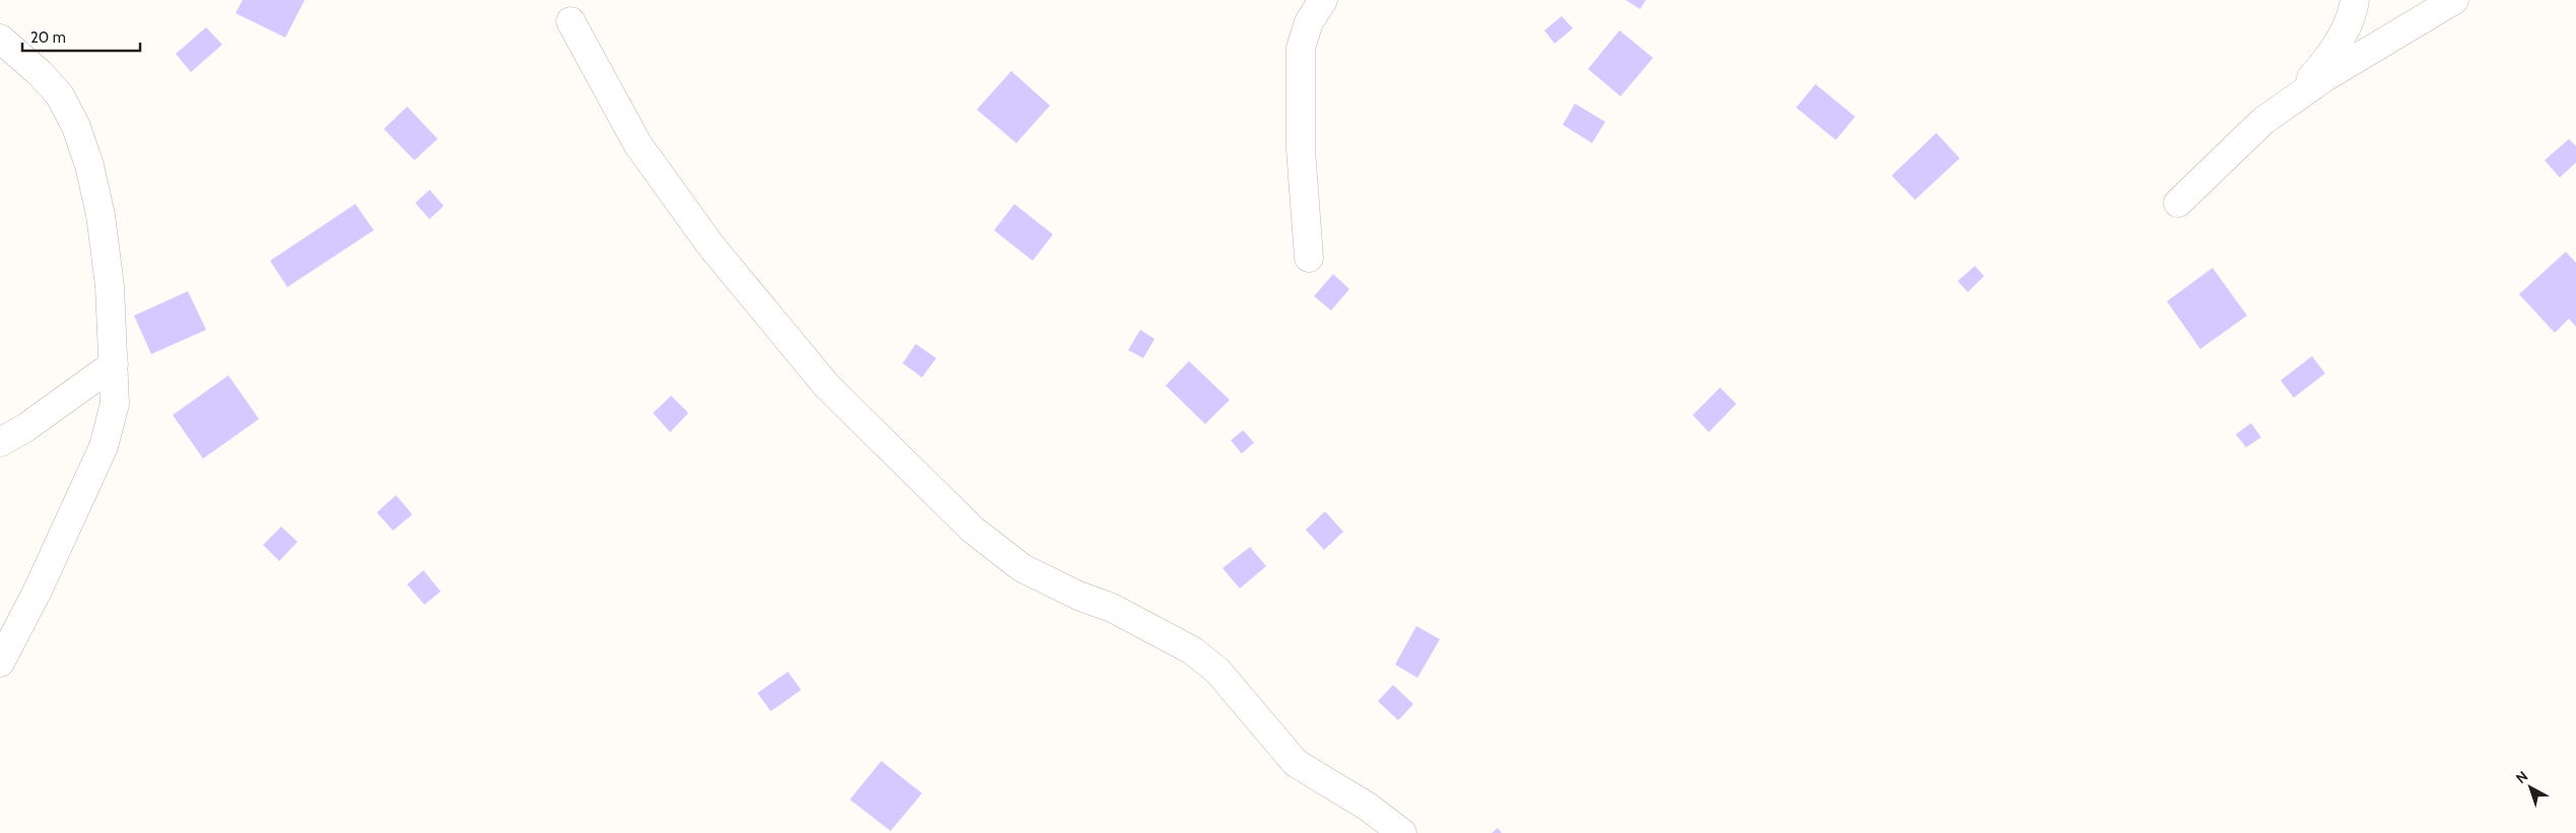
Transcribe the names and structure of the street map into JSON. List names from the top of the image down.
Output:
{
  "scale_bar": "20 m",
  "north": "top left"
}
